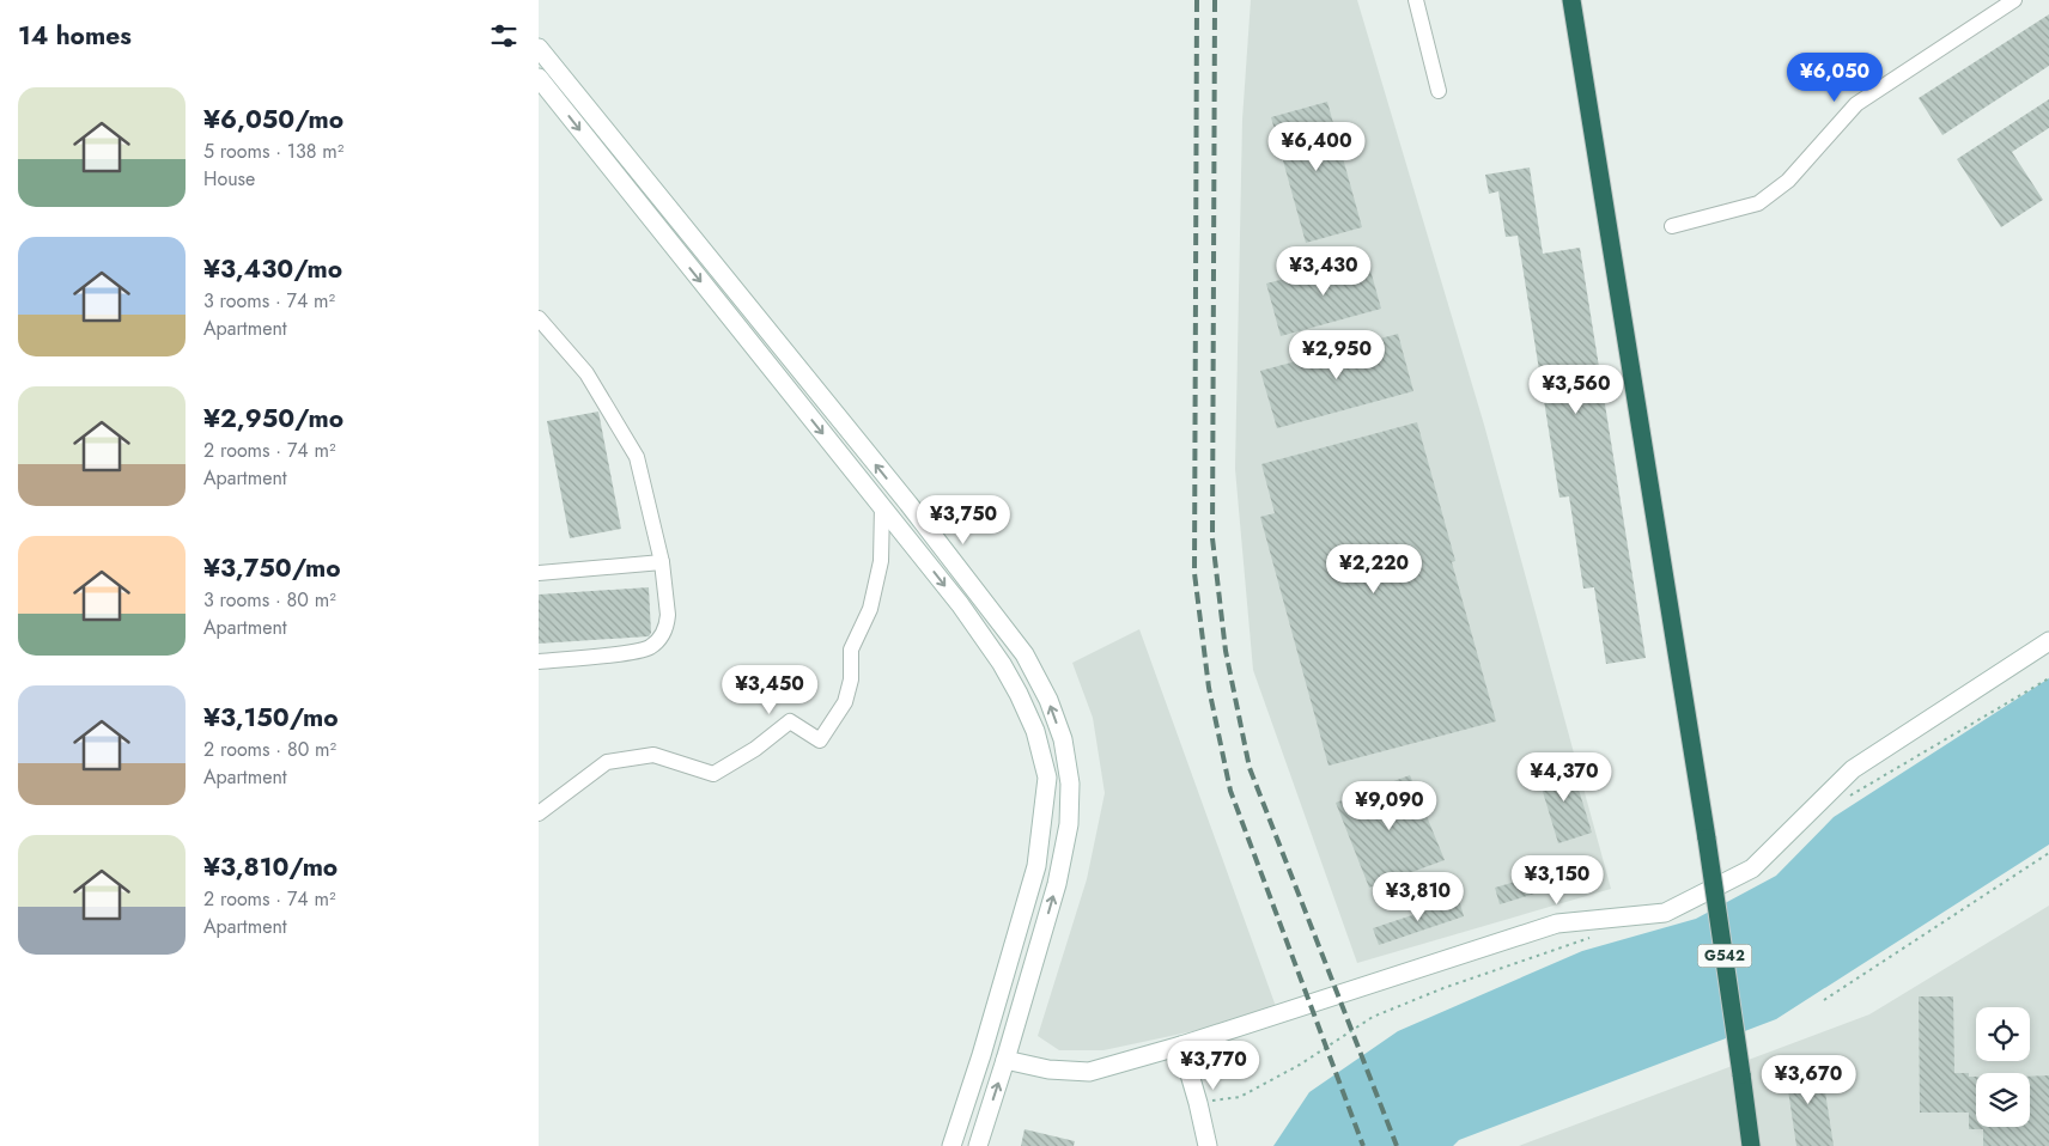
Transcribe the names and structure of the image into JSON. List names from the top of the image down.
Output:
{
  "streets": {
    "highway": ["G542"]
  },
  "page": {
    "heading": "14 homes",
    "price": [
      "¥6,050",
      "¥6,400",
      "¥3,430",
      "¥2,950",
      "¥3,560",
      "¥3,750",
      "¥2,220",
      "¥3,450",
      "¥4,370",
      "¥9,090",
      "¥3,150",
      "¥3,810",
      "¥3,770",
      "¥3,670"
    ],
    "list": [
      {
        "name": "¥6,050/mo",
        "note": "5 rooms · 138 m² · House"
      },
      {
        "name": "¥3,430/mo",
        "note": "3 rooms · 74 m² · Apartment"
      },
      {
        "name": "¥2,950/mo",
        "note": "2 rooms · 74 m² · Apartment"
      },
      {
        "name": "¥3,750/mo",
        "note": "3 rooms · 80 m² · Apartment"
      },
      {
        "name": "¥3,150/mo",
        "note": "2 rooms · 80 m² · Apartment"
      },
      {
        "name": "¥3,810/mo",
        "note": "2 rooms · 74 m² · Apartment"
      }
    ]
  }
}
